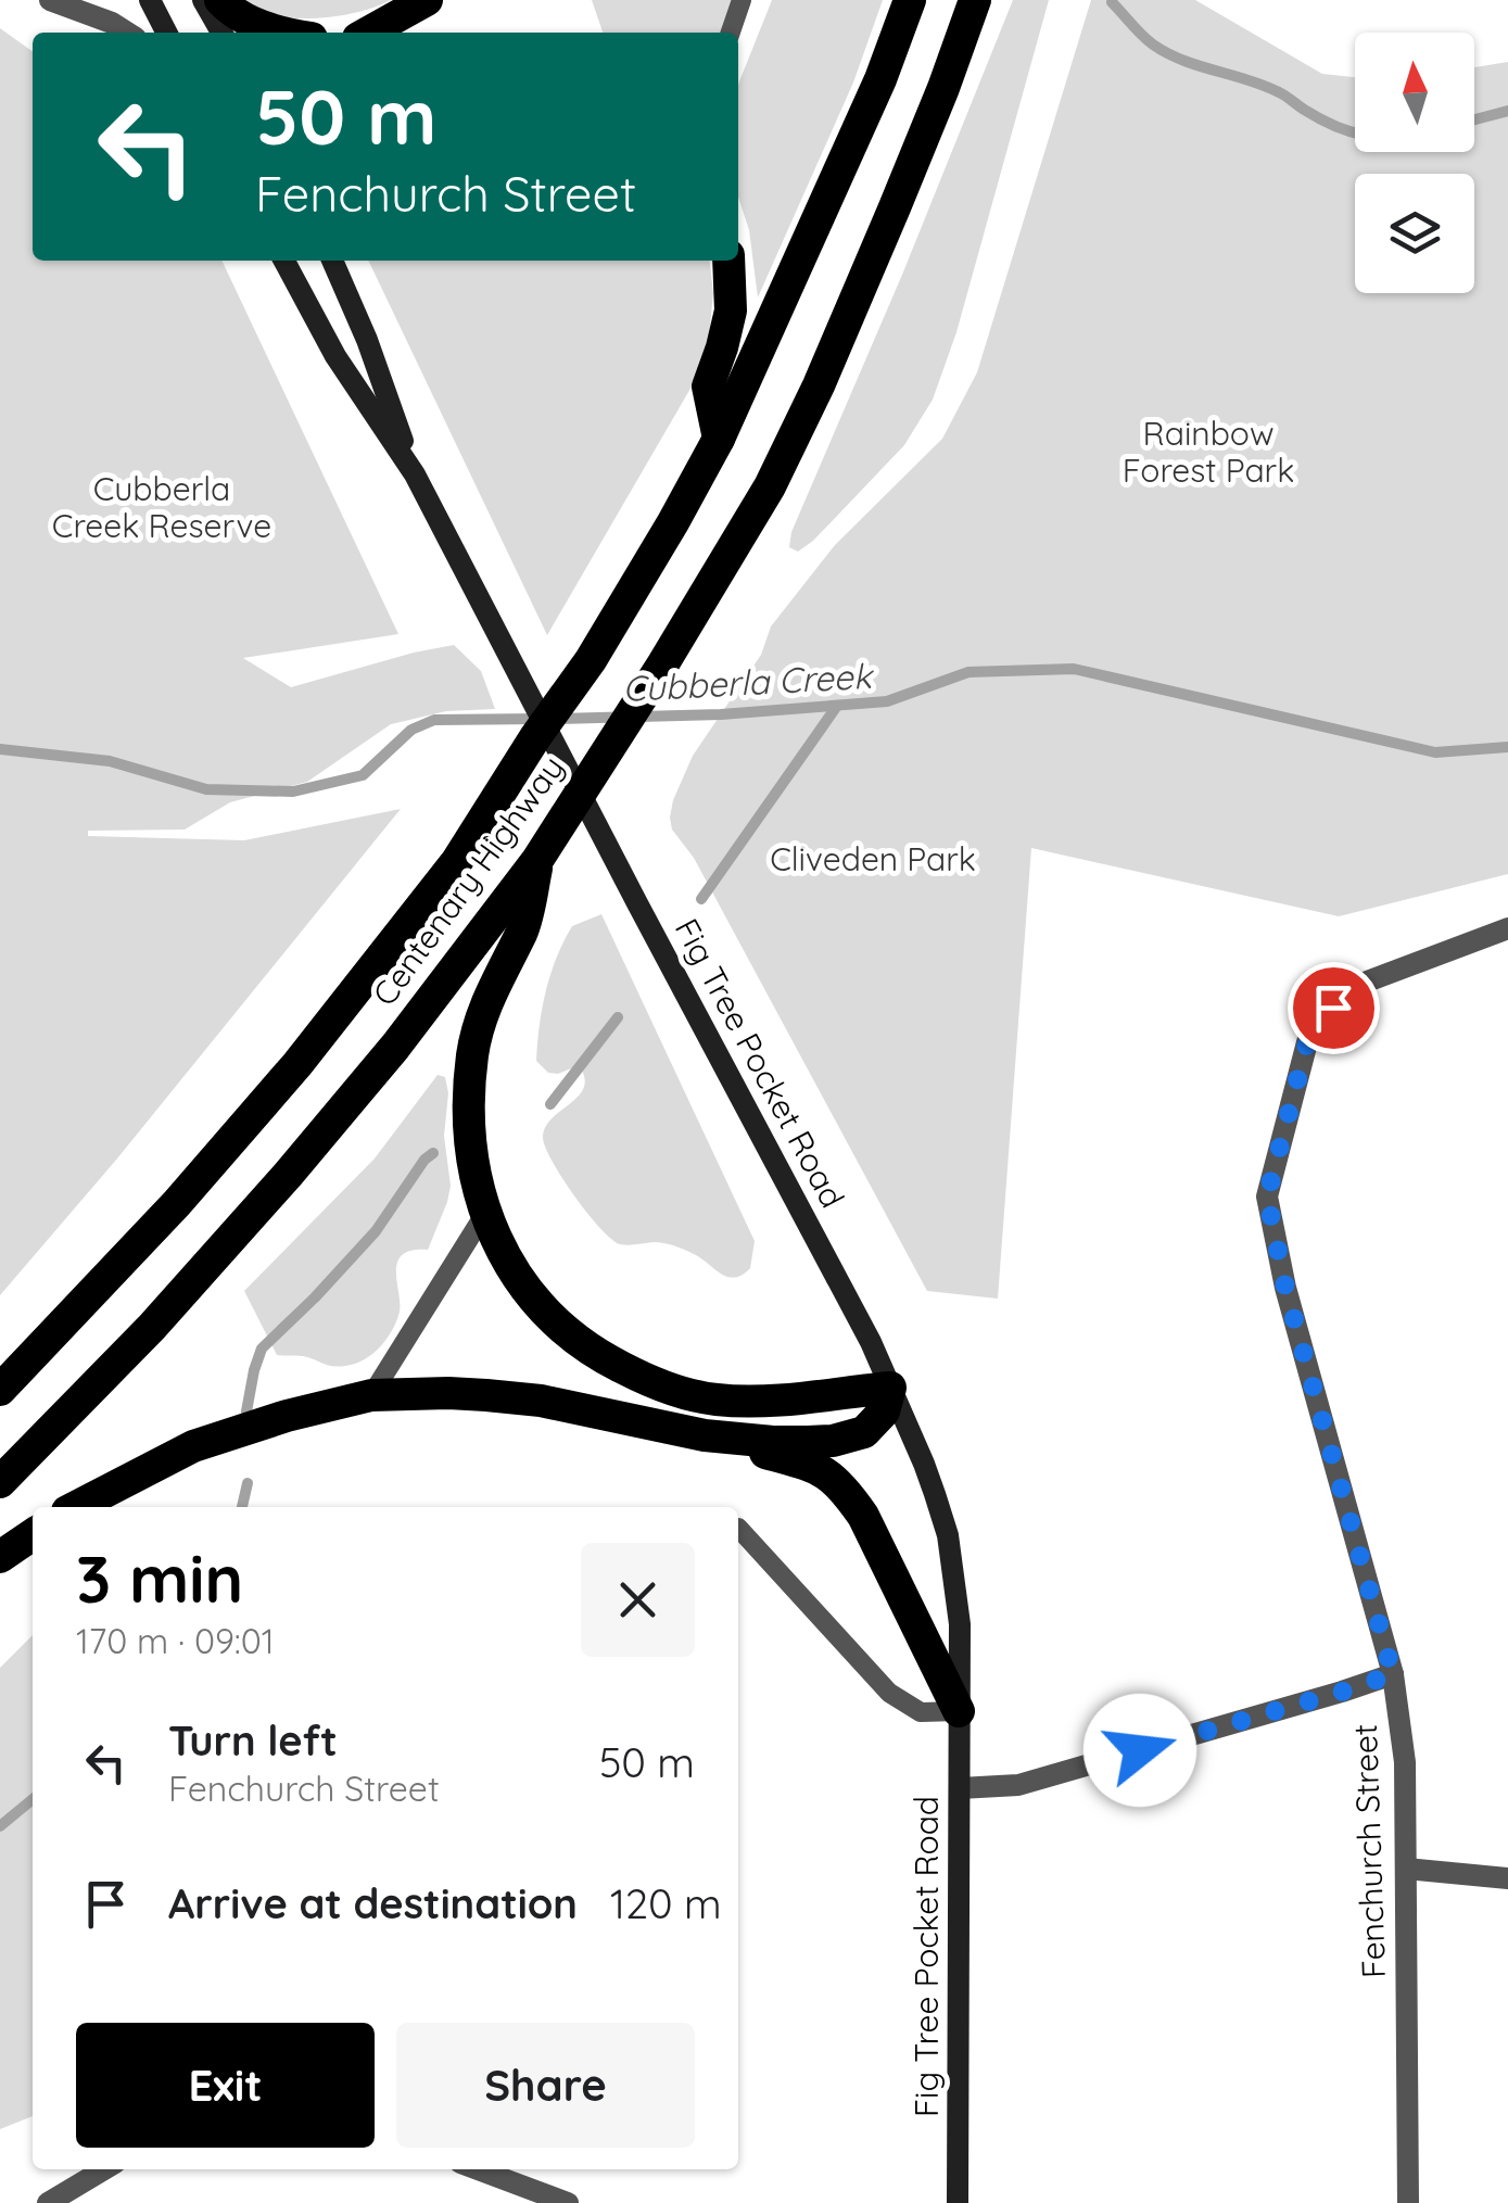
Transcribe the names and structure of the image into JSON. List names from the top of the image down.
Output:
{
  "streets": {
    "highway": ["Centenary Highway"],
    "main road": ["Fig Tree Pocket Road"],
    "street": ["Fenchurch Street"]
  },
  "water": ["Cubberla Creek"],
  "parks": ["Rainbow Forest Park", "Cubberla Creek Reserve", "Cliveden Park"],
  "north": "top",
  "page": {
    "turn": ["50 m", "Fenchurch Street"],
    "heading": ["3 min", "170 m · 09:01"],
    "list": [
      {
        "name": "Turn left",
        "note": "Fenchurch Street",
        "value": "50 m"
      },
      {
        "name": "Arrive at destination",
        "value": "120 m"
      }
    ],
    "buttons": ["Exit", "Share"]
  }
}
